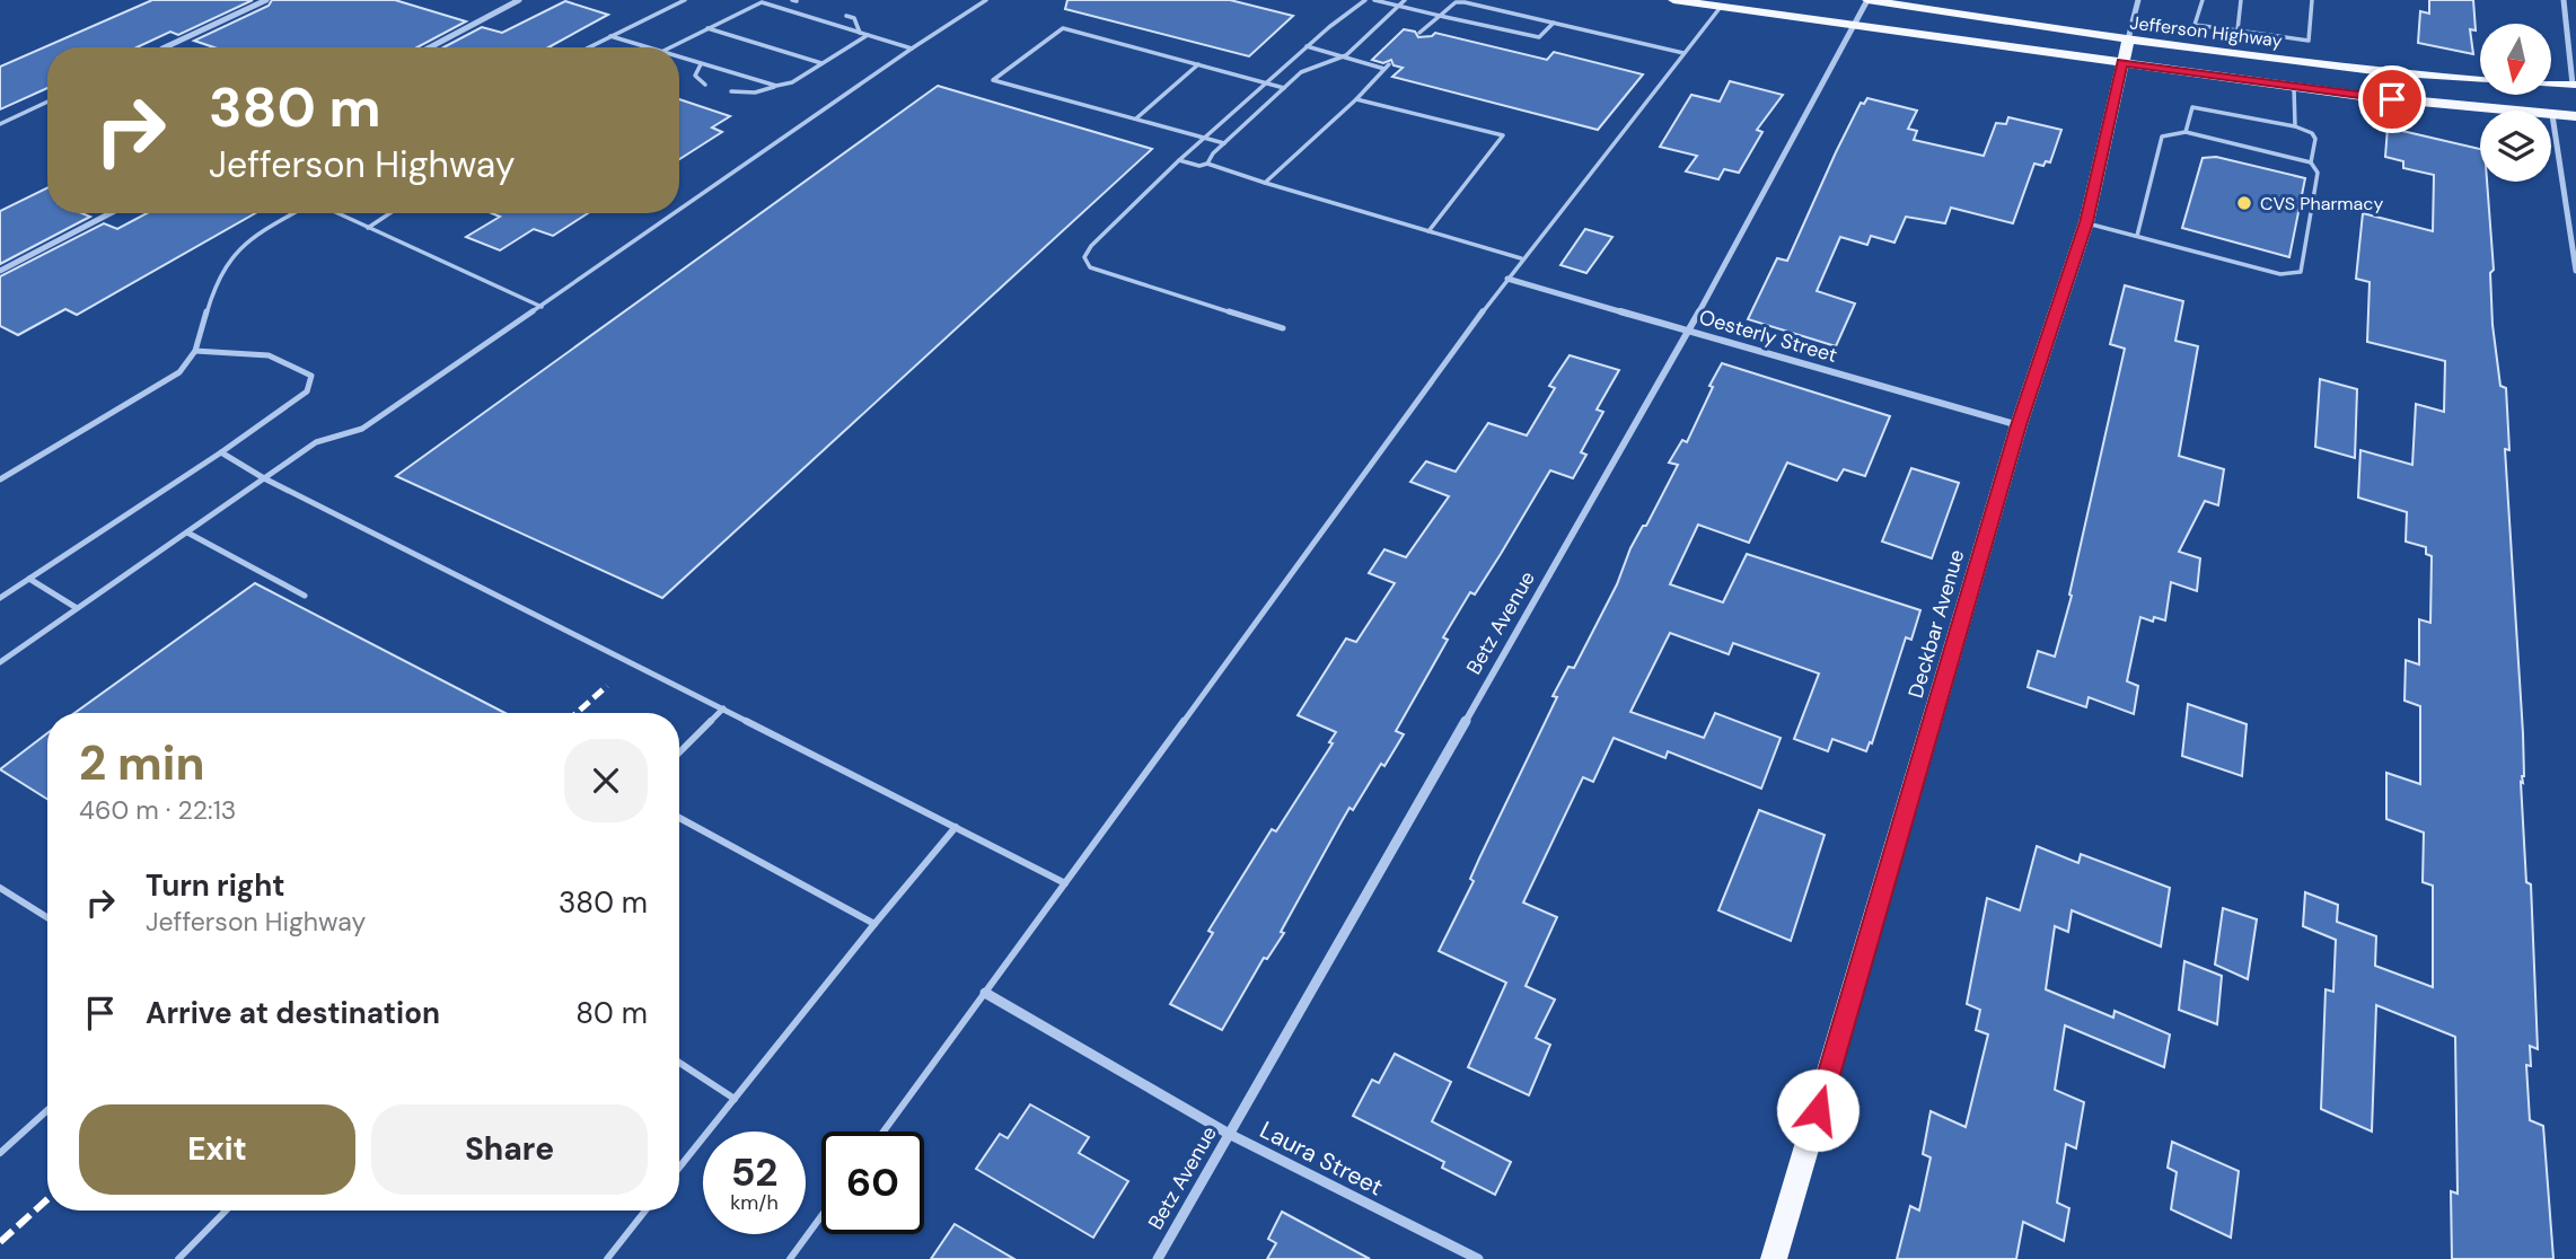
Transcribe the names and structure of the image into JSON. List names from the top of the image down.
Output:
{
  "streets": {
    "main road": ["Jefferson Highway", "Deckbar Avenue"],
    "street": ["Oesterly Street", "Betz Avenue", "Laura Street"]
  },
  "crossings": [
    ["Jefferson Highway", "Betz Avenue"],
    ["Jefferson Highway", "Deckbar Avenue"],
    ["Oesterly Street", "Betz Avenue"],
    ["Oesterly Street", "Deckbar Avenue"],
    ["Betz Avenue", "Laura Street"]
  ],
  "places": ["CVS Pharmacy"],
  "north": "bottom",
  "page": {
    "turn": ["380 m", "Jefferson Highway"],
    "heading": ["2 min", "460 m · 22:13"],
    "list": [
      {
        "name": "Turn right",
        "note": "Jefferson Highway",
        "value": "380 m"
      },
      {
        "name": "Arrive at destination",
        "value": "80 m"
      }
    ],
    "buttons": ["Exit", "Share"],
    "speed": "52 km/h",
    "limit": "60"
  }
}
